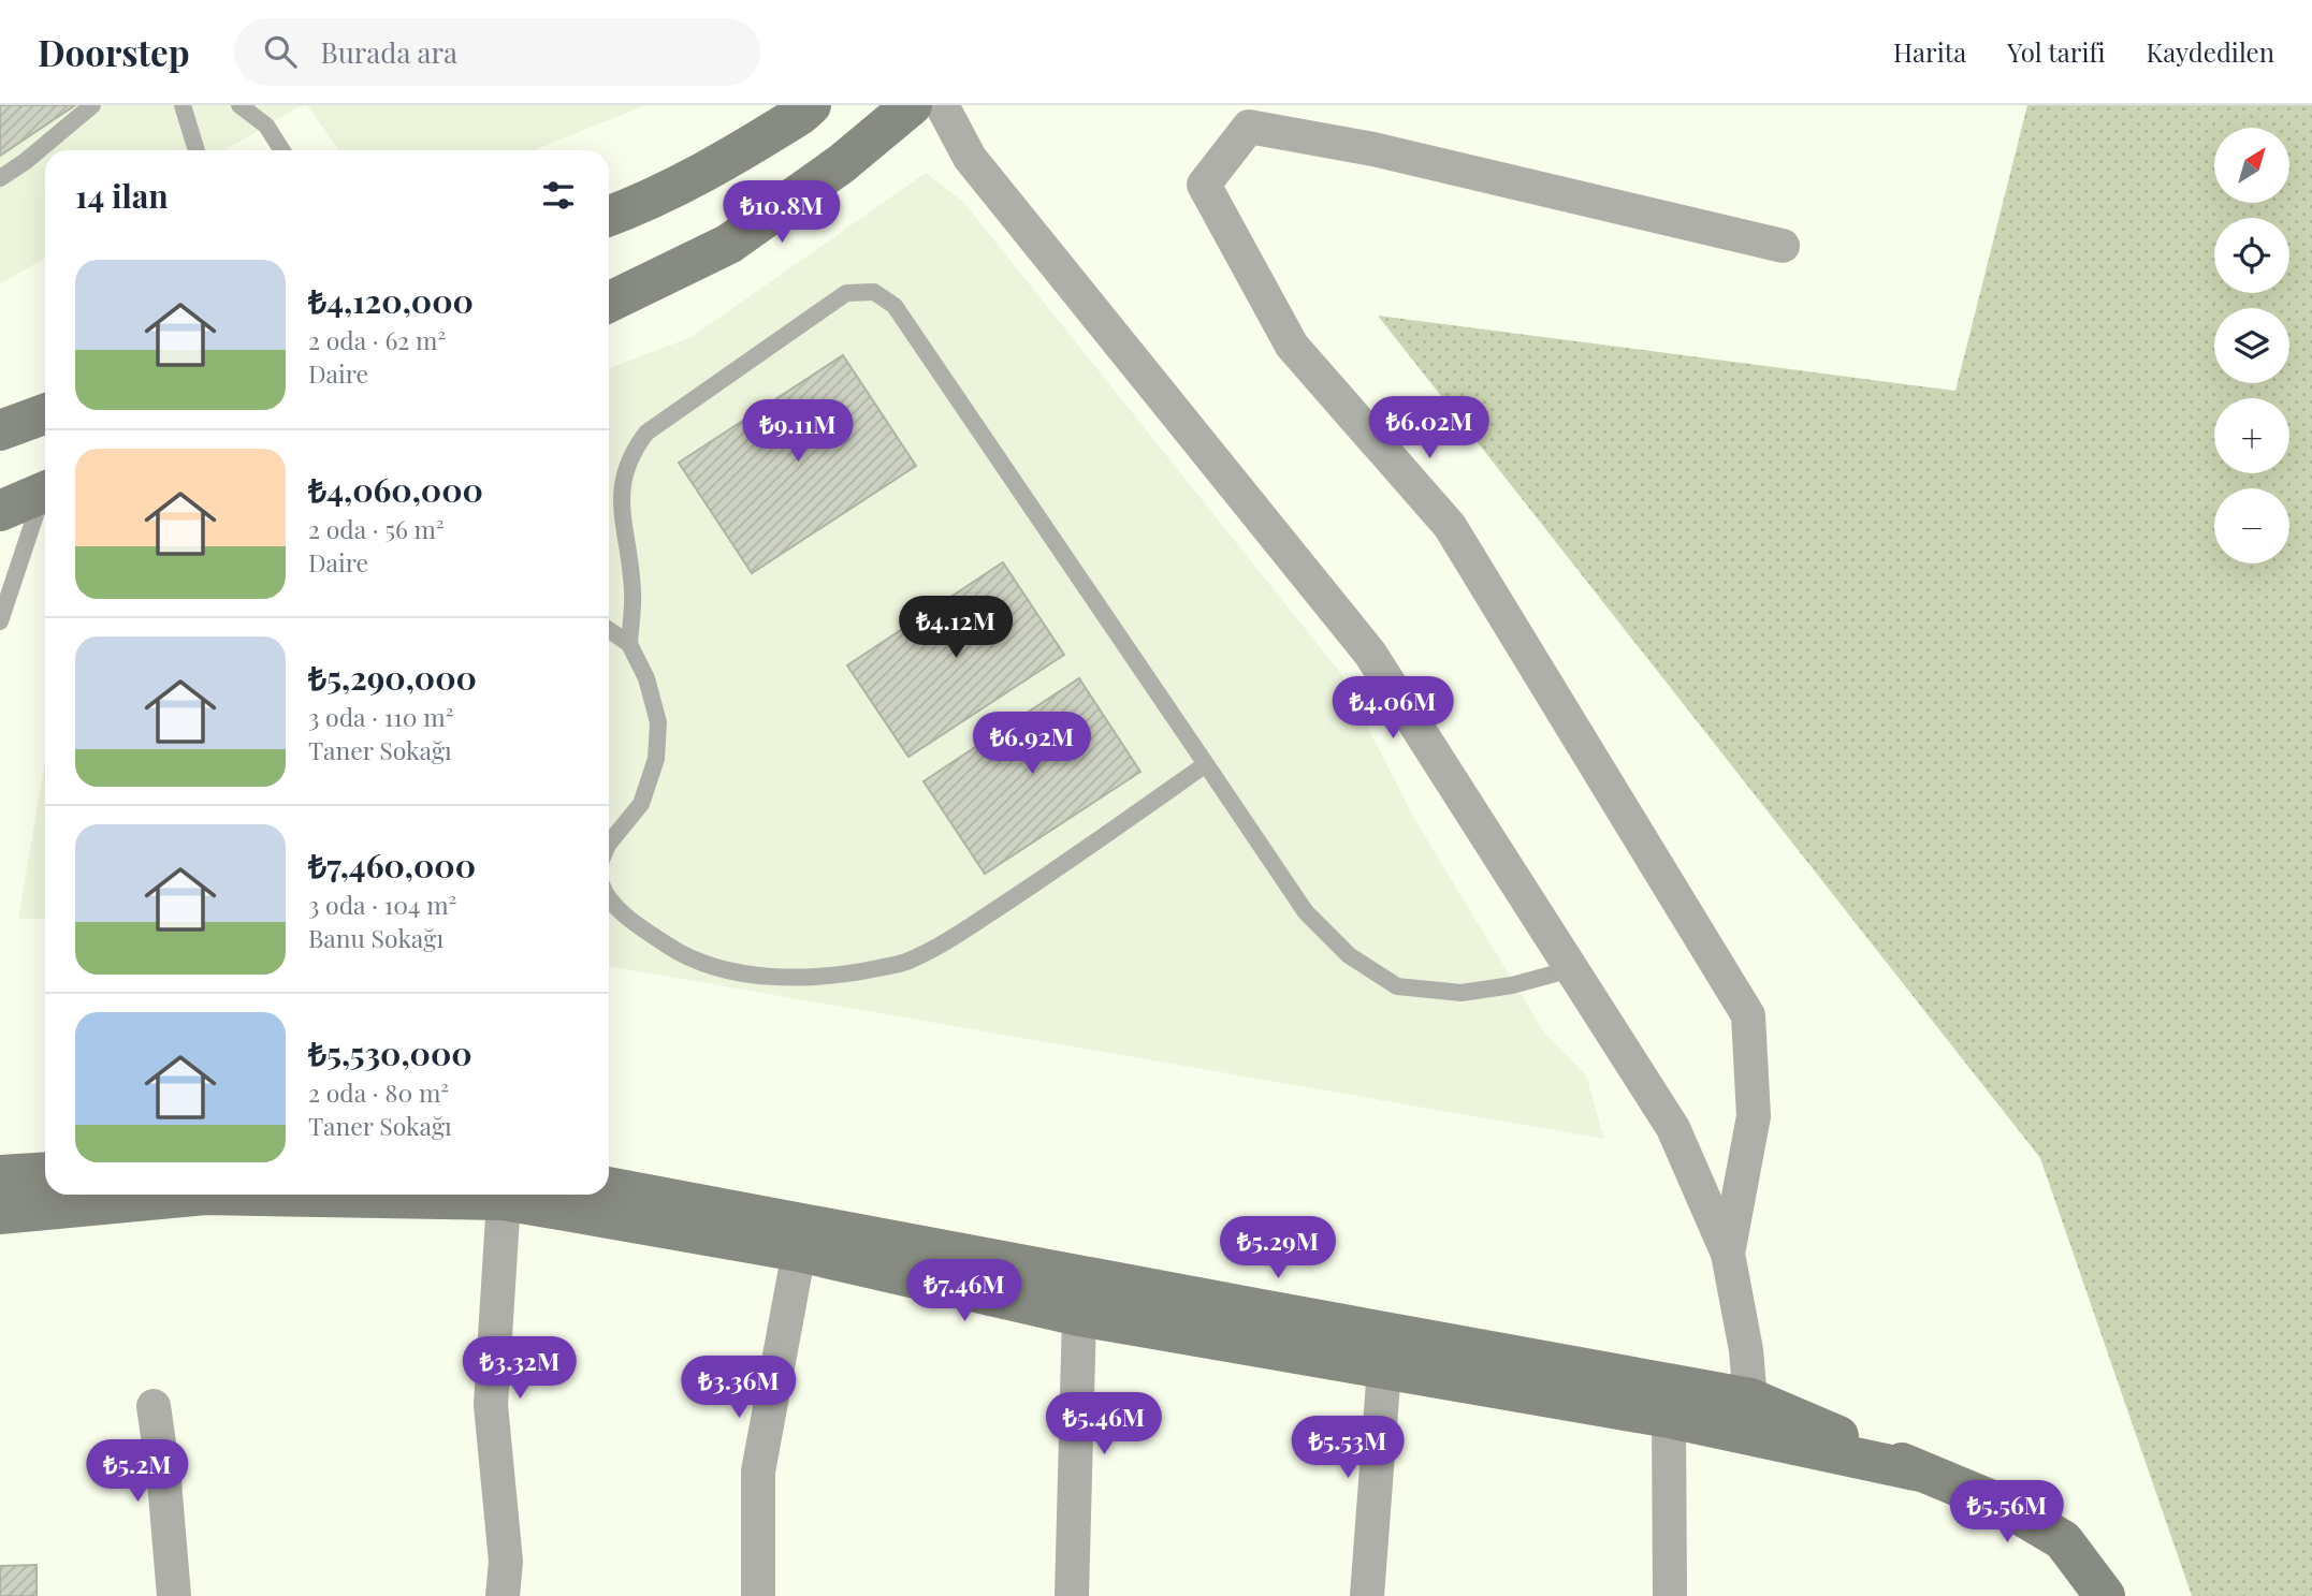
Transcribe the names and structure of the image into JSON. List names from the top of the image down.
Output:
{
  "north": "top right",
  "page": {
    "header": "Doorstep",
    "search": "Burada ara",
    "nav": ["Harita", "Yol tarifi", "Kaydedilen"],
    "map_buttons": ["+", "−"],
    "heading": "14 ilan",
    "price": [
      "₺10.8M",
      "₺6.02M",
      "₺9.11M",
      "₺4.12M",
      "₺4.06M",
      "₺6.92M",
      "₺5.29M",
      "₺7.46M",
      "₺3.32M",
      "₺3.36M",
      "₺5.46M",
      "₺5.53M",
      "₺5.2M",
      "₺5.56M"
    ],
    "list": [
      {
        "name": "₺4,120,000",
        "note": "2 oda · 62 m² · Daire"
      },
      {
        "name": "₺4,060,000",
        "note": "2 oda · 56 m² · Daire"
      },
      {
        "name": "₺5,290,000",
        "note": "3 oda · 110 m² · Taner Sokağı"
      },
      {
        "name": "₺7,460,000",
        "note": "3 oda · 104 m² · Banu Sokağı"
      },
      {
        "name": "₺5,530,000",
        "note": "2 oda · 80 m² · Taner Sokağı"
      }
    ]
  }
}
